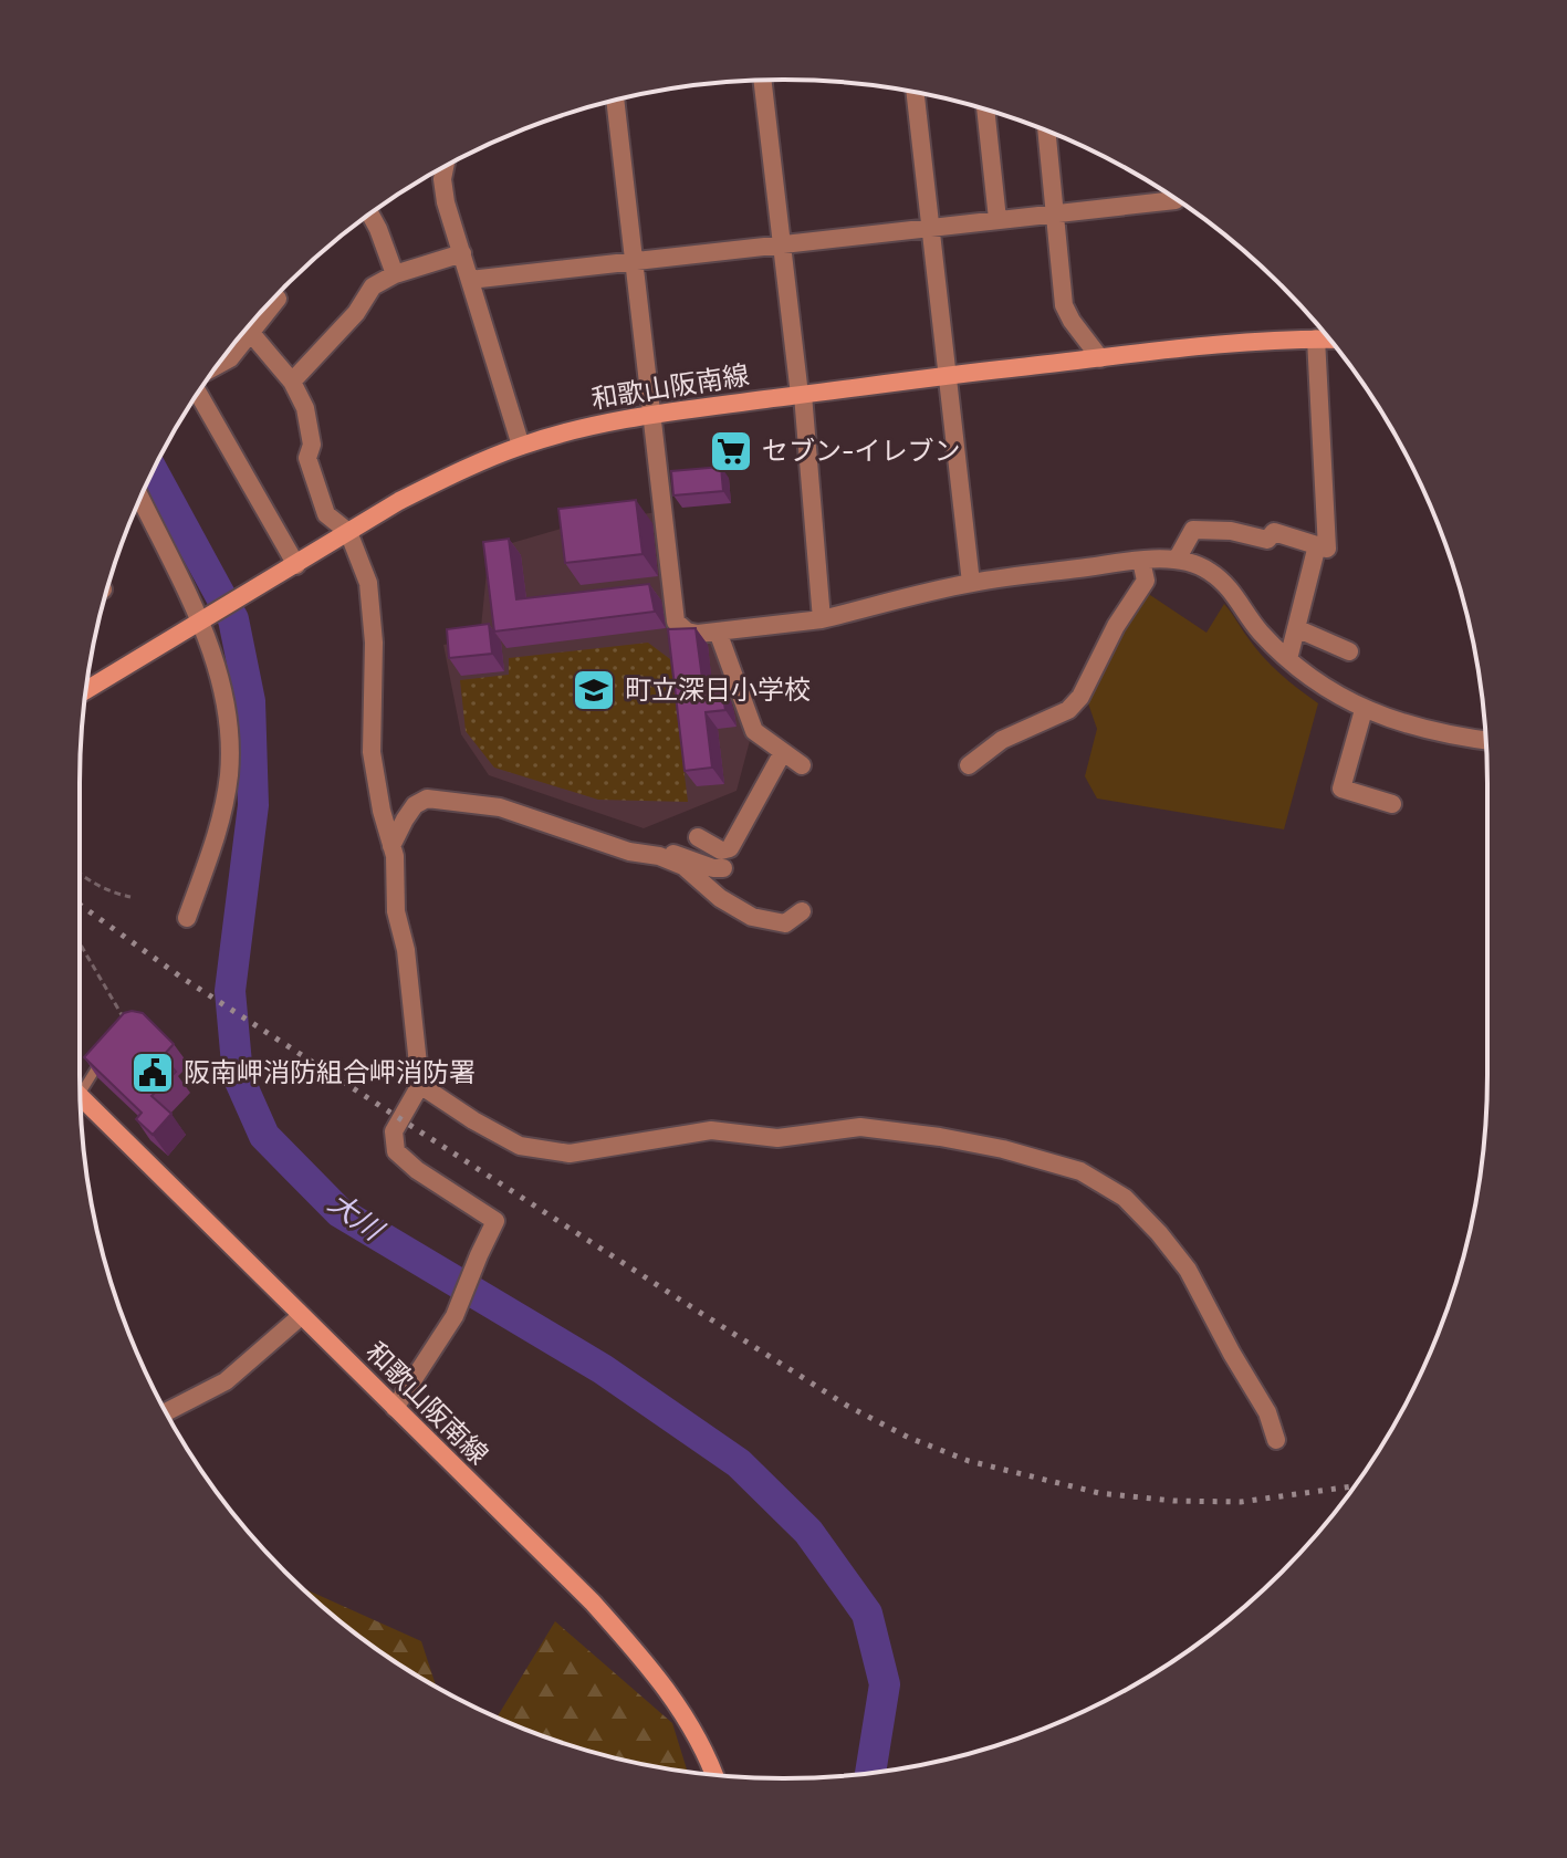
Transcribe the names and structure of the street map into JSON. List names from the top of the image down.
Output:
{
  "streets": {
    "main road": ["和歌山阪南線"]
  },
  "water": ["大川"],
  "places": {
    "supermarket": ["セブン-イレブン"],
    "school or university": ["町立深日小学校"],
    "public building": ["阪南岬消防組合岬消防署"]
  }
}
